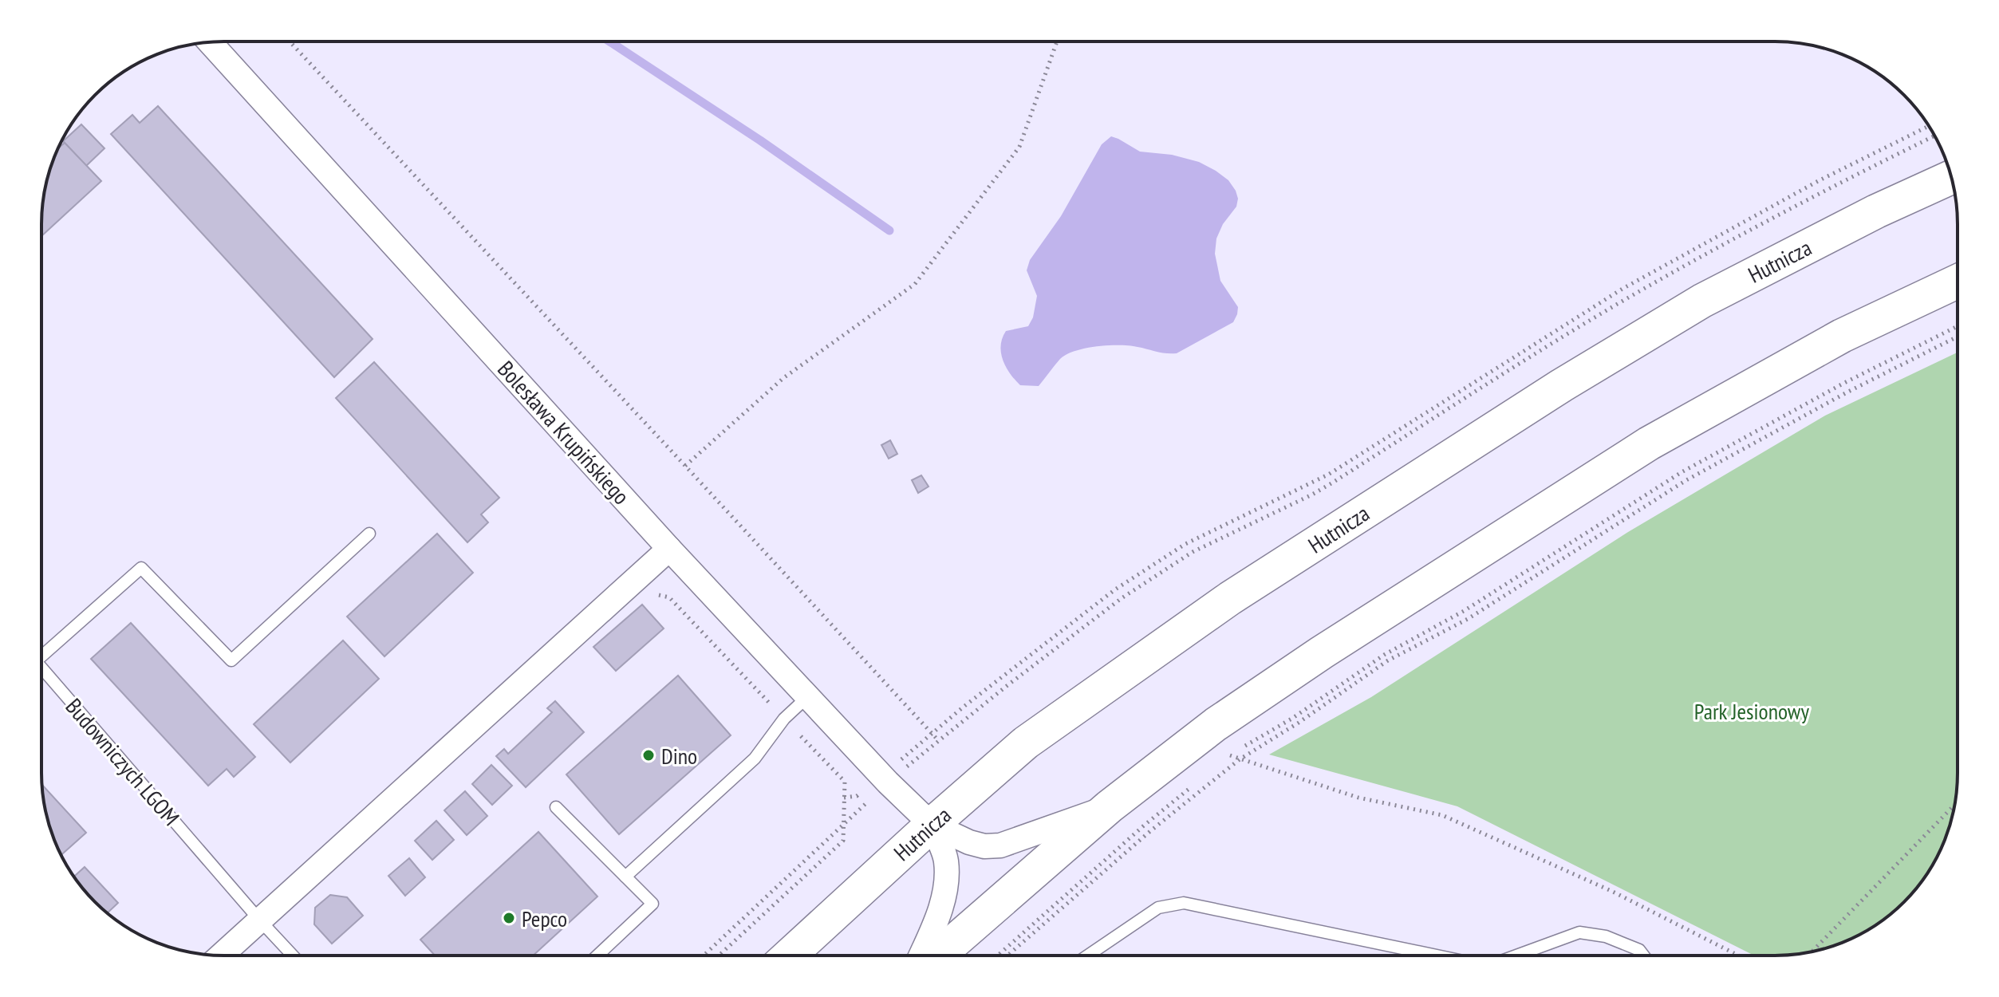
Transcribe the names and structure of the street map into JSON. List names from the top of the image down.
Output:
{
  "streets": {
    "main road": ["Hutnicza"],
    "street": ["Bolesława Krupińskiego"],
    "lane": ["Budowniczych LGOM"]
  },
  "crossings": [
    ["Hutnicza", "Bolesława Krupińskiego"]
  ],
  "parks": ["Park Jesionowy"],
  "places": ["Dino", "Pepco"]
}
